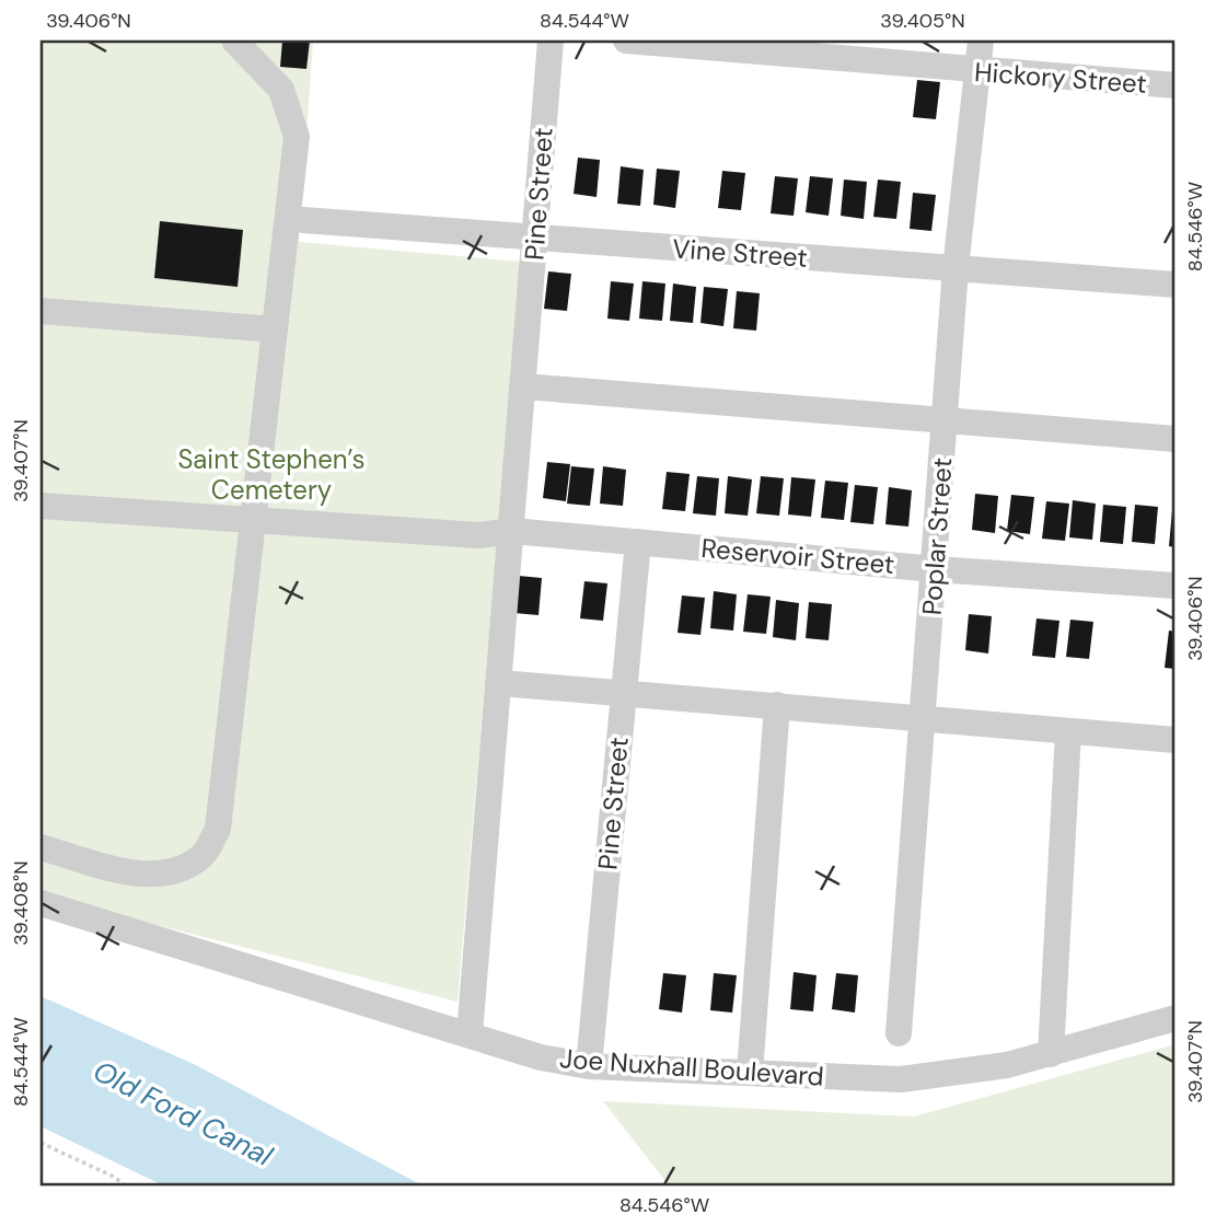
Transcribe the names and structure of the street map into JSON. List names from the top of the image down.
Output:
{
  "streets": {
    "street": [
      "Hickory Street",
      "Pine Street",
      "Vine Street",
      "Poplar Street",
      "Reservoir Street",
      "Joe Nuxhall Boulevard"
    ]
  },
  "crossings": [
    ["Hickory Street", "Poplar Street"],
    ["Pine Street", "Vine Street"],
    ["Pine Street", "Reservoir Street"],
    ["Pine Street", "Joe Nuxhall Boulevard"],
    ["Vine Street", "Poplar Street"],
    ["Poplar Street", "Reservoir Street"]
  ],
  "water": ["Old Ford Canal"],
  "parks": ["Saint Stephen’s Cemetery"],
  "coordinates": [
    "39.406°N",
    "84.544°W",
    "39.405°N",
    "84.546°W",
    "39.407°N",
    "39.408°N"
  ]
}
